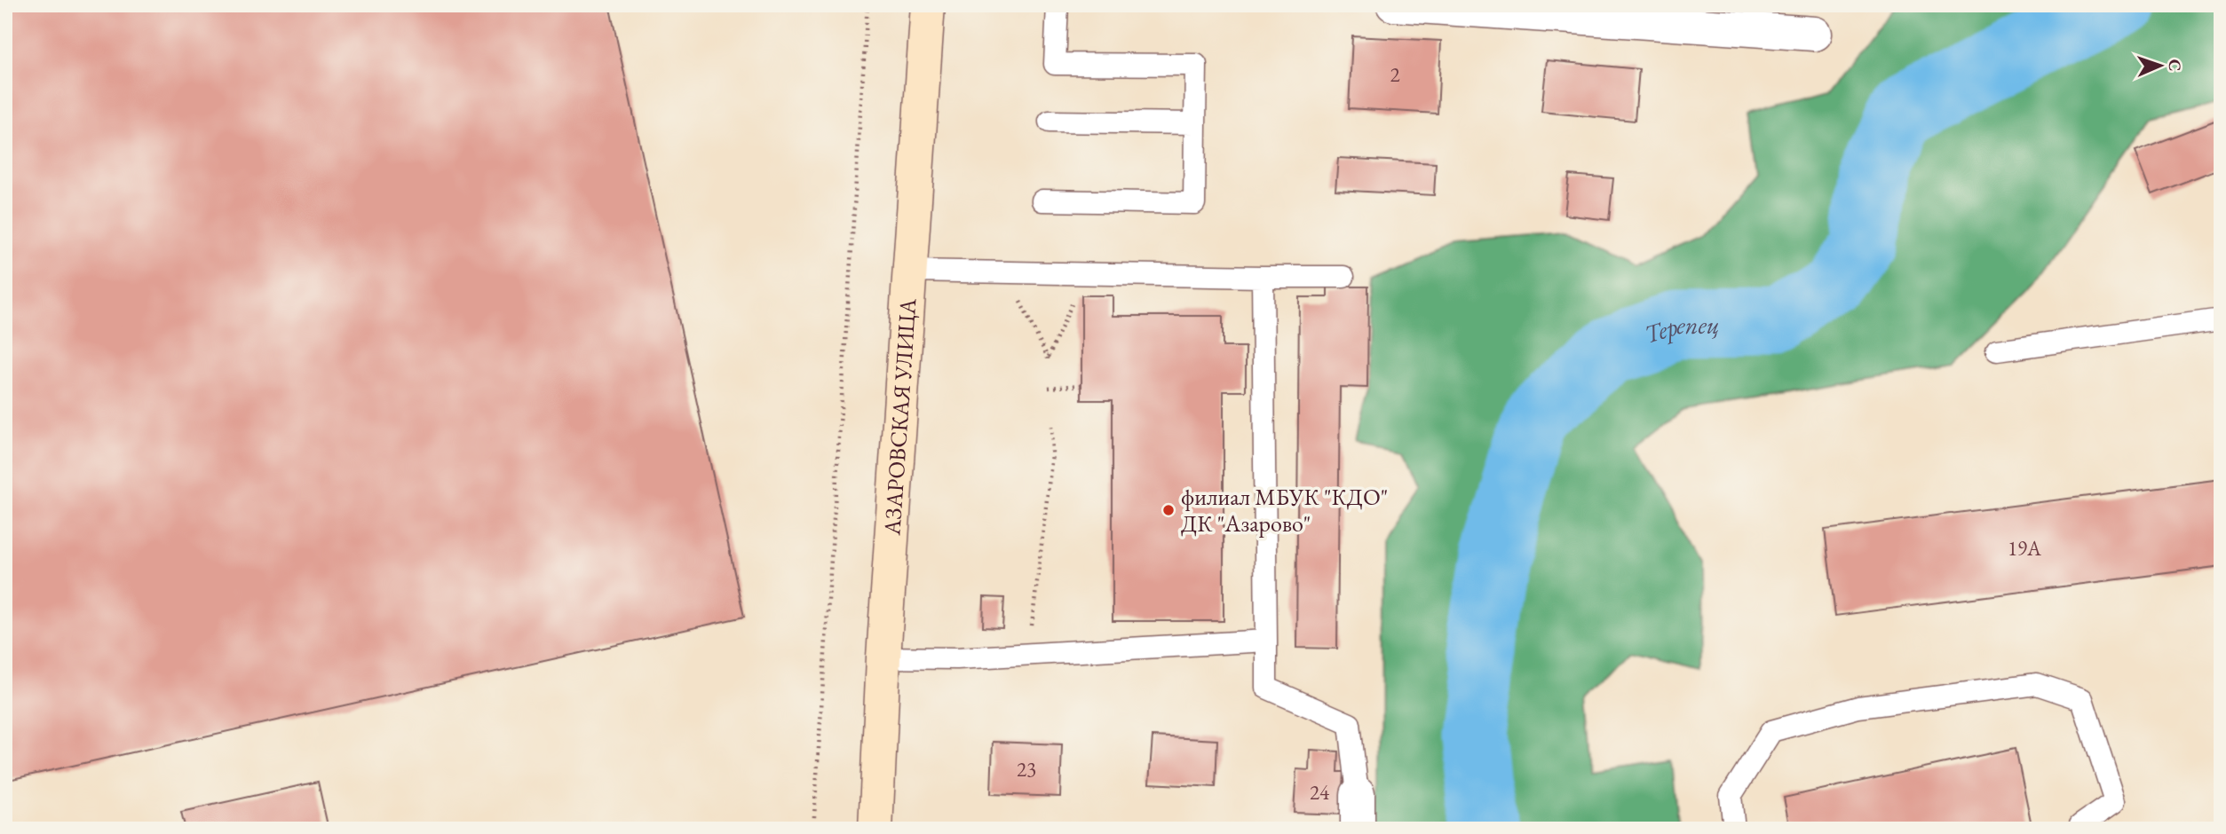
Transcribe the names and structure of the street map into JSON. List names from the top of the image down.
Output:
{
  "streets": {
    "street": ["АЗАРОВСКАЯ УЛИЦА"]
  },
  "water": ["Терепец"],
  "places": ["филиал МБУК \"КДО\" ДК \"Азарово\""],
  "house_numbers": [
    "2",
    "19А",
    "23",
    "24"
  ],
  "north": "right"
}
